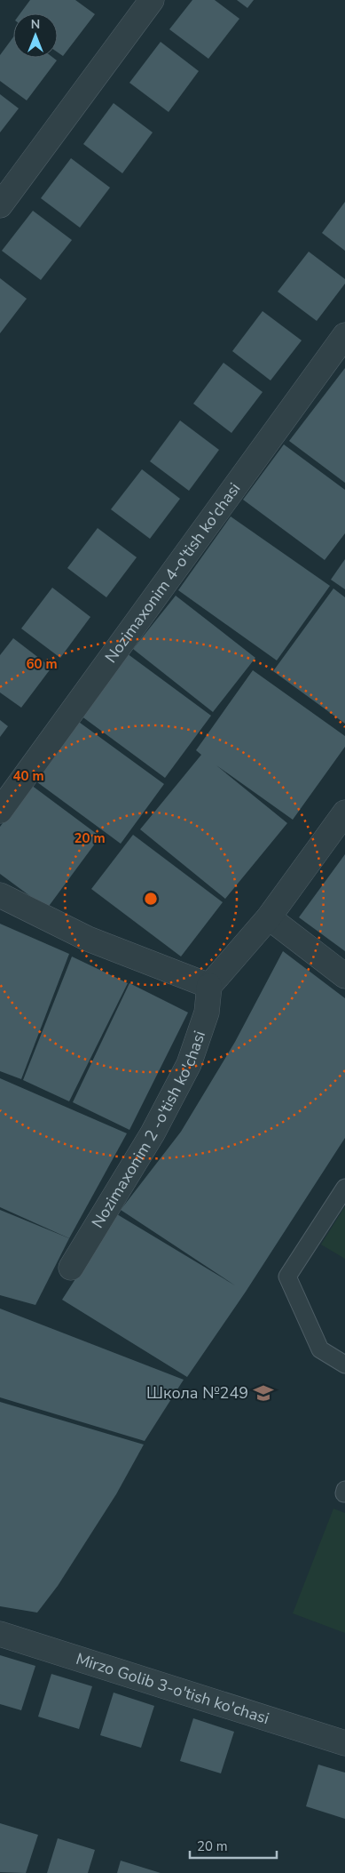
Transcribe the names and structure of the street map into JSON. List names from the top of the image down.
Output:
{
  "streets": {
    "street": ["Nozimaxonim 4-o'tish ko'chasi", "Nozimaxonim 2 -o'tish ko'chasi", "Mirzo Golib 3-o'tish ko'chasi"]
  },
  "places": {
    "school or university": ["Школа №249"]
  },
  "scale_bar": "20 m",
  "north": "top",
  "rings": ["60 m", "40 m", "20 m"]
}
